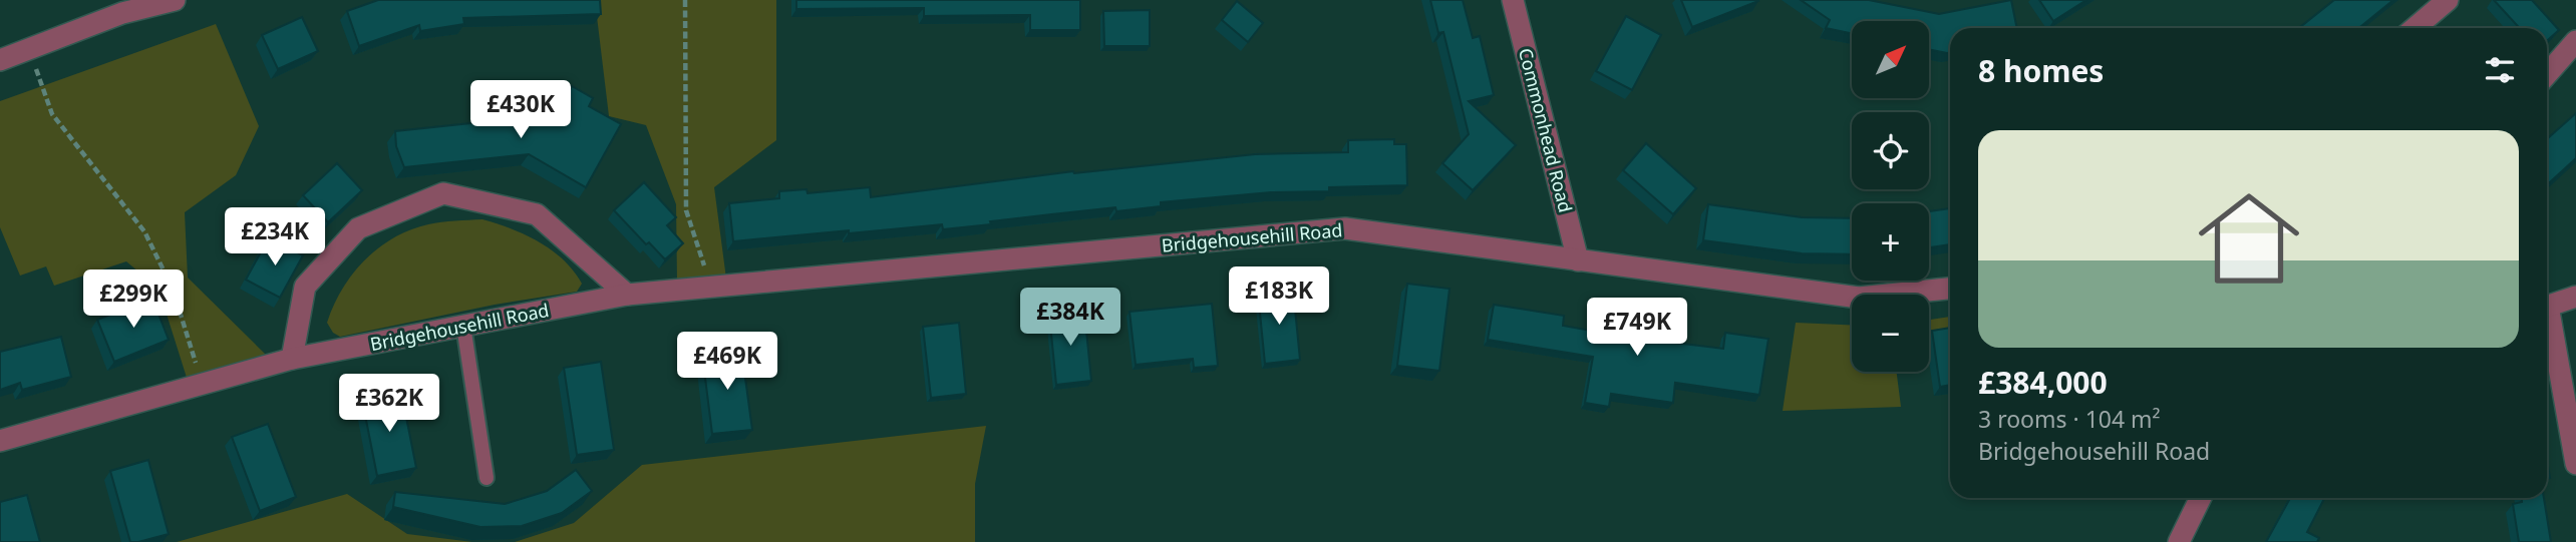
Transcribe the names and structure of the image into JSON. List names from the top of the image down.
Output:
{
  "streets": {
    "street": ["Commonhead Road", "Bridgehousehill Road"]
  },
  "crossings": [
    ["Commonhead Road", "Bridgehousehill Road"]
  ],
  "north": "top right",
  "page": {
    "map_buttons": ["+", "−"],
    "heading": "8 homes",
    "price": [
      "£430K",
      "£234K",
      "£183K",
      "£299K",
      "£384K",
      "£749K",
      "£469K",
      "£362K"
    ],
    "list": [
      {
        "name": "£384,000",
        "note": "3 rooms · 104 m² · Bridgehousehill Road"
      }
    ]
  }
}
